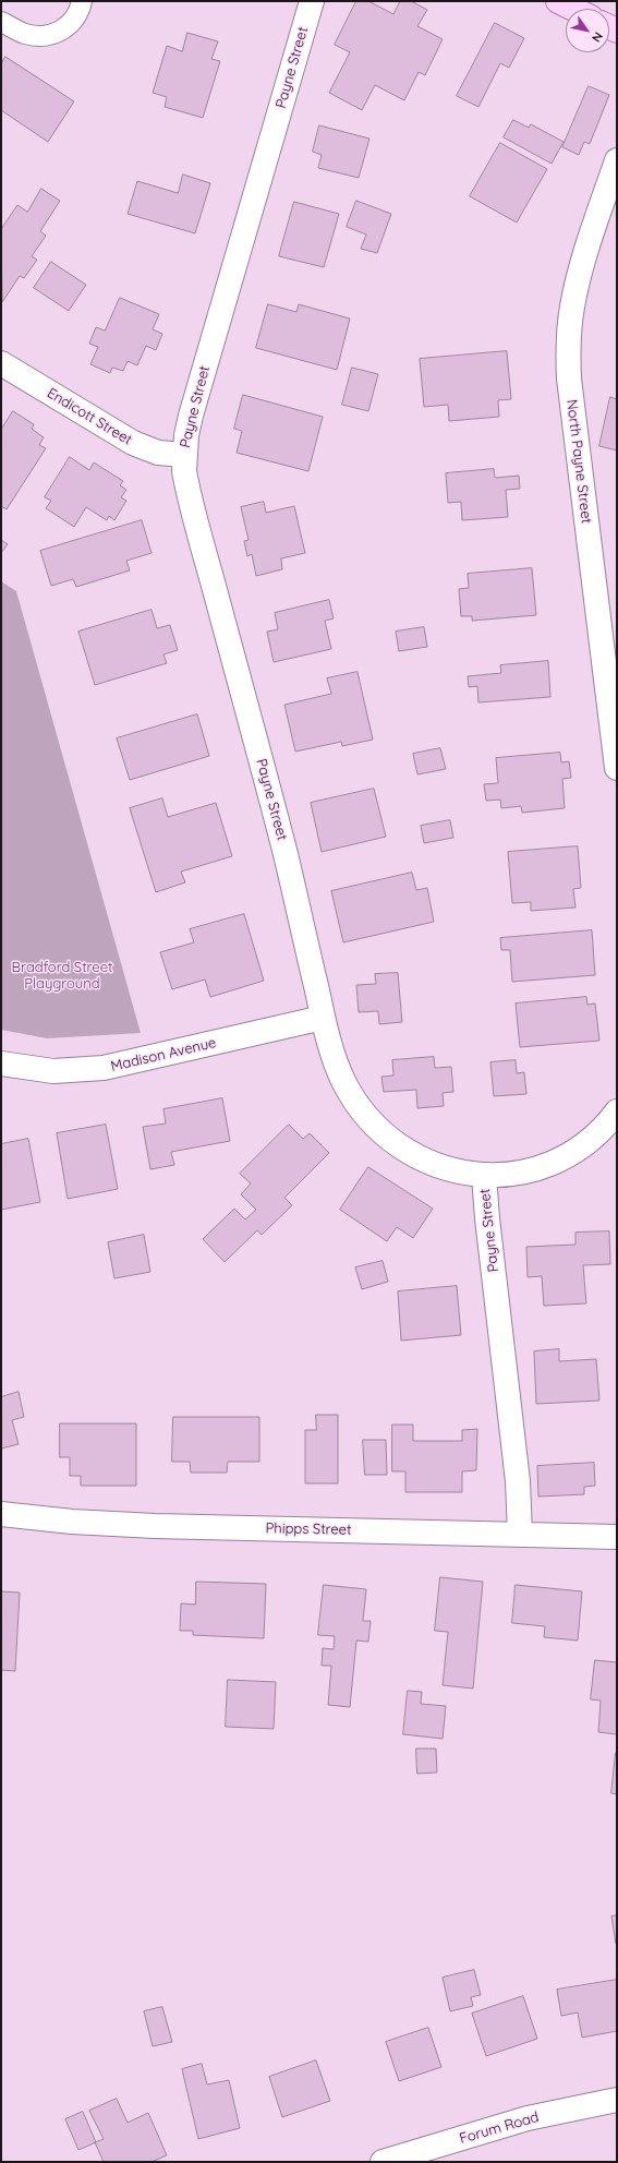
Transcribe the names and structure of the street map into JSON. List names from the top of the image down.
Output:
{
  "streets": {
    "street": [
      "Payne Street",
      "Endicott Street",
      "North Payne Street",
      "Madison Avenue",
      "Phipps Street",
      "Forum Road"
    ]
  },
  "crossings": [
    ["Payne Street", "Endicott Street"],
    ["Payne Street", "Madison Avenue"],
    ["Payne Street", "Phipps Street"]
  ],
  "parks": ["Bradford Street Playground"],
  "north": "bottom right"
}
